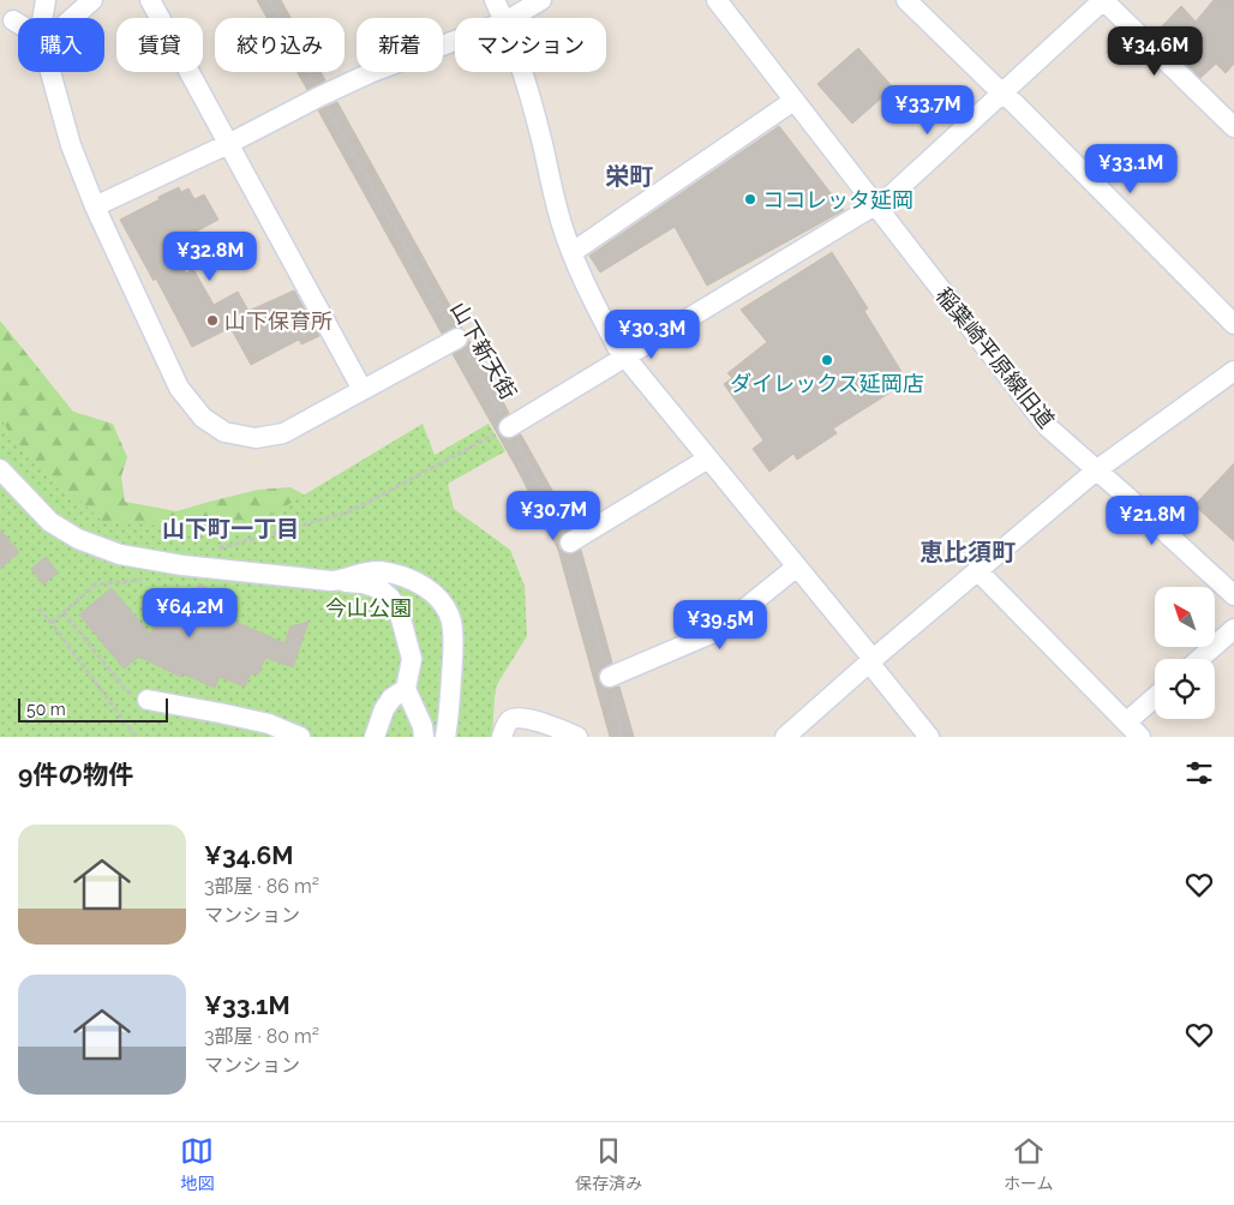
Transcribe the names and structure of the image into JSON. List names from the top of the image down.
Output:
{
  "streets": {
    "street": ["稲葉崎平原線旧道"],
    "path": ["山下新天街"]
  },
  "districts": ["栄町", "山下町一丁目", "恵比須町"],
  "parks": ["今山公園"],
  "places": ["ココレッタ延岡", "山下保育所", "ダイレックス延岡店"],
  "scale_bar": "50 m",
  "north": "top left",
  "page": {
    "chip": [
      "購入",
      "賃貸",
      "絞り込み",
      "新着",
      "マンション"
    ],
    "price": [
      "¥34.6M",
      "¥33.7M",
      "¥33.1M",
      "¥32.8M",
      "¥30.3M",
      "¥30.7M",
      "¥21.8M",
      "¥64.2M",
      "¥39.5M"
    ],
    "scale": "50 m",
    "heading": "9件の物件",
    "list": [
      {
        "name": "¥34.6M",
        "note": "3部屋 · 86 m² · マンション"
      },
      {
        "name": "¥33.1M",
        "note": "3部屋 · 80 m² · マンション"
      }
    ],
    "tabs": ["地図", "保存済み", "ホーム"]
  }
}
